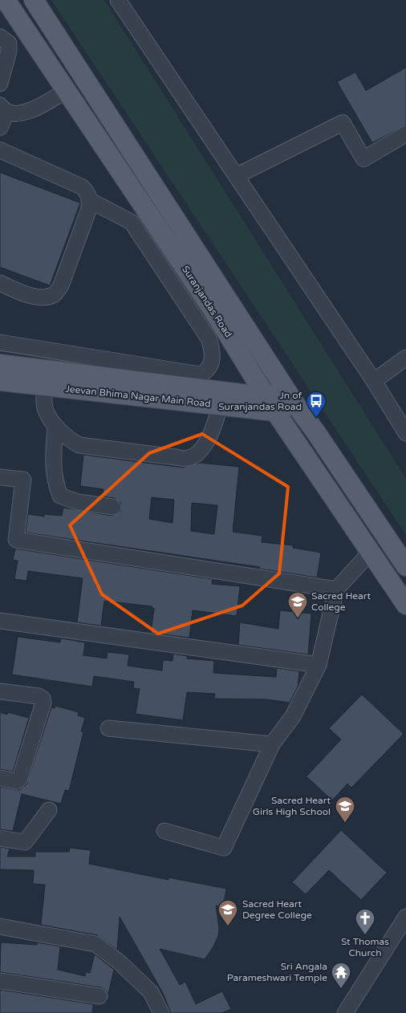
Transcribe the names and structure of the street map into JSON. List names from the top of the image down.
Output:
{
  "streets": {
    "main road": ["Suranjandas Road", "Jeevan Bhima Nagar Main Road"]
  },
  "crossings": [
    ["Suranjandas Road", "Jeevan Bhima Nagar Main Road"]
  ],
  "places": {
    "bus stop": ["Jn of Suranjandas Road"],
    "school or university": ["Sacred Heart College", "Sacred Heart Girls High School", "Sacred Heart Degree College"],
    "church": ["St Thomas Church"],
    "temple": ["Sri Angala Parameshwari Temple"]
  }
}
